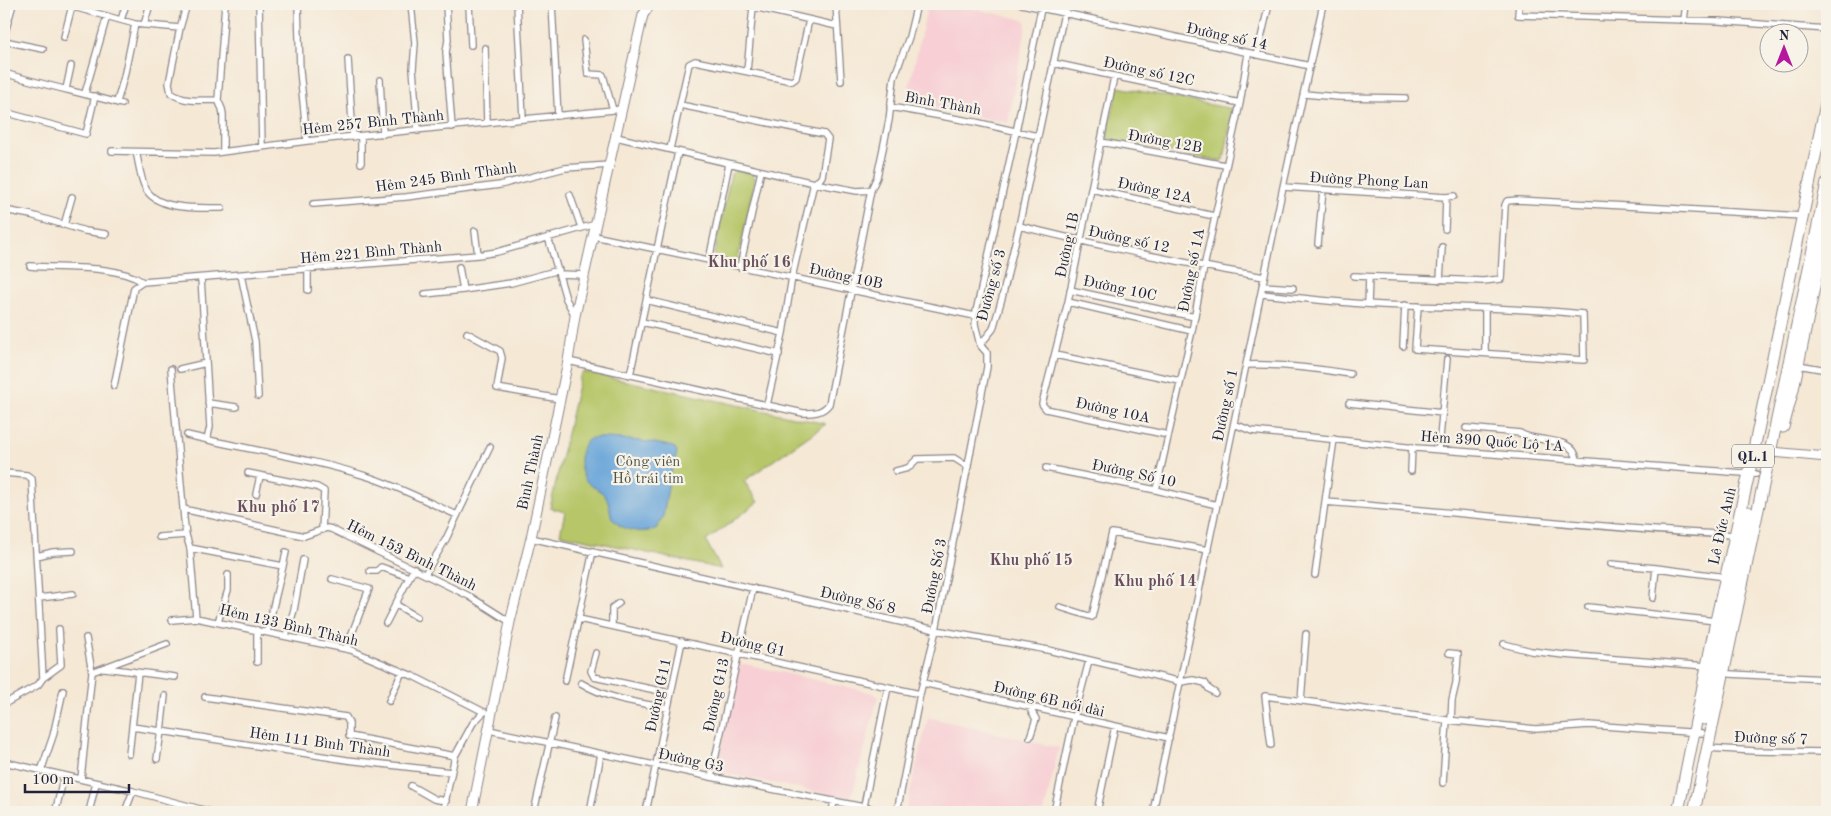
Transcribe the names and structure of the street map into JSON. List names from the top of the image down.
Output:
{
  "streets": {
    "highway": ["QL.1", "Lê Đức Anh"],
    "street": [
      "Đường số 14",
      "Đường số 12C",
      "Bình Thành",
      "Hẻm 257 Bình Thành",
      "Đường 12B",
      "Hẻm 245 Bình Thành",
      "Đường Phong Lan",
      "Đường 12A",
      "Đường số 12",
      "Đường 1B",
      "Hẻm 221 Bình Thành",
      "Đường số 1A",
      "Đường 10B",
      "Đường số 3",
      "Đường 10C",
      "Đường số 1",
      "Đường 10A",
      "Hẻm 390 Quốc Lộ 1A",
      "Đường Số 10",
      "Hẻm 153 Bình Thành",
      "Đường Số 3",
      "Đường Số 8",
      "Hẻm 133 Bình Thành",
      "Đường G1",
      "Đường G11",
      "Đường G13",
      "Đường 6B nối dài",
      "Đường số 7",
      "Hẻm 111 Bình Thành",
      "Đường G3"
    ]
  },
  "crossings": [
    ["Đường số 14", "Đường số 1A"],
    ["Đường số 14", "Đường số 3"],
    ["Đường số 14", "Đường số 1"],
    ["Đường số 12C", "Đường 1B"],
    ["Đường số 12C", "Đường số 1A"],
    ["Đường số 12C", "Đường số 3"],
    ["Bình Thành", "Hẻm 257 Bình Thành"],
    ["Bình Thành", "Hẻm 245 Bình Thành"],
    ["Bình Thành", "Hẻm 221 Bình Thành"],
    ["Bình Thành", "Đường 10B"],
    ["Bình Thành", "Đường số 3"],
    ["Bình Thành", "Hẻm 153 Bình Thành"],
    ["Bình Thành", "Đường Số 8"],
    ["Bình Thành", "Hẻm 133 Bình Thành"],
    ["Bình Thành", "Đường G3"],
    ["Đường 12B", "Đường 1B"],
    ["Đường 12B", "Đường số 1A"],
    ["Đường Phong Lan", "Đường số 1"],
    ["Đường 12A", "Đường 1B"],
    ["Đường 12A", "Đường số 1A"],
    ["Đường số 12", "Đường 1B"],
    ["Đường số 12", "Đường số 1A"],
    ["Đường số 12", "Đường số 3"],
    ["Đường số 12", "Đường số 1"],
    ["Đường 1B", "Đường 10C"],
    ["Đường 1B", "Đường 10A"],
    ["Đường số 1A", "Đường 10C"],
    ["Đường số 1A", "Đường 10A"],
    ["Đường số 1A", "Đường Số 10"],
    ["Đường 10B", "Đường số 3"],
    ["Đường số 3", "Đường Số 3"],
    ["Đường số 1", "Hẻm 390 Quốc Lộ 1A"],
    ["Đường số 1", "Đường Số 10"],
    ["Đường số 1", "Đường Số 8"],
    ["Đường số 1", "Đường 6B nối dài"],
    ["Hẻm 390 Quốc Lộ 1A", "Lê Đức Anh"],
    ["Lê Đức Anh", "Đường số 7"],
    ["Hẻm 153 Bình Thành", "Hẻm 133 Bình Thành"],
    ["Đường Số 3", "Đường Số 8"],
    ["Đường Số 3", "Đường G1"],
    ["Đường Số 3", "Đường 6B nối dài"],
    ["Đường Số 8", "Đường G13"],
    ["Đường G1", "Đường G11"],
    ["Đường G1", "Đường G13"],
    ["Đường G11", "Đường G3"],
    ["Đường G13", "Đường G3"]
  ],
  "districts": [
    "Khu phố 16",
    "Khu phố 17",
    "Khu phố 15",
    "Khu phố 14"
  ],
  "parks": ["Công viên Hồ trái tim"],
  "scale_bar": "100 m",
  "north": "top"
}
